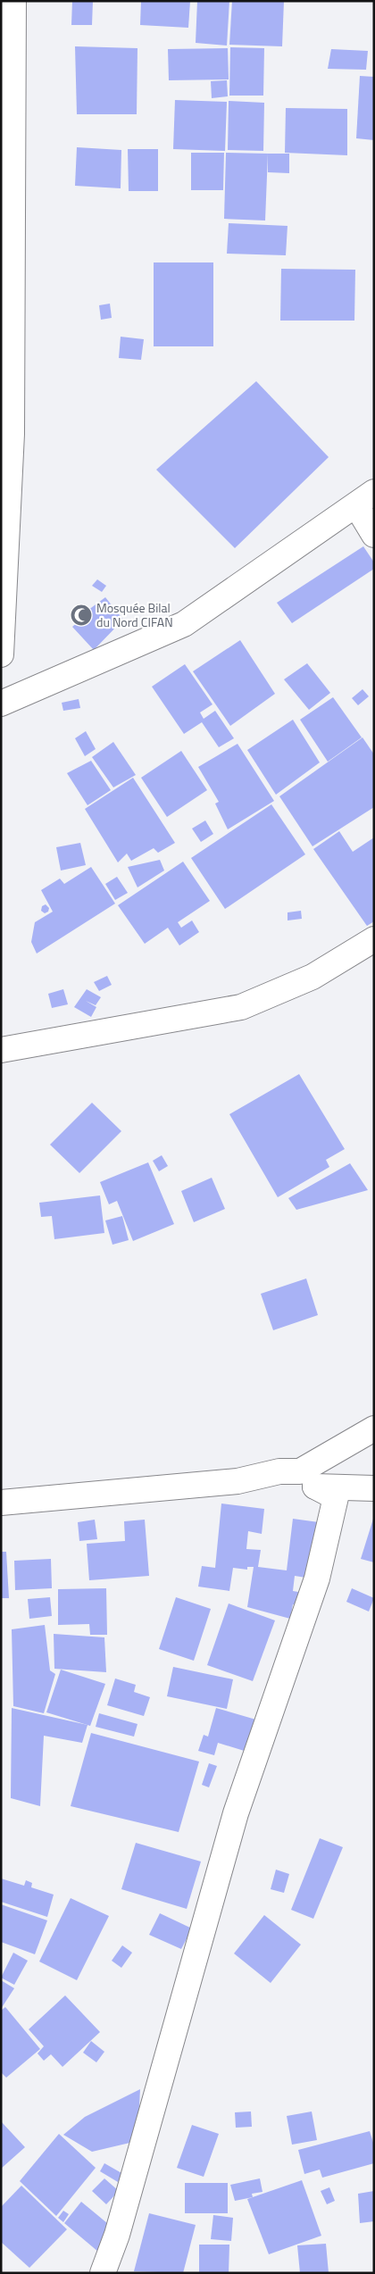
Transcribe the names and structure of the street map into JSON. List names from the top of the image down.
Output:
{
  "places": {
    "mosque": ["Mosquée Bilal du Nord CIFAN"]
  }
}
